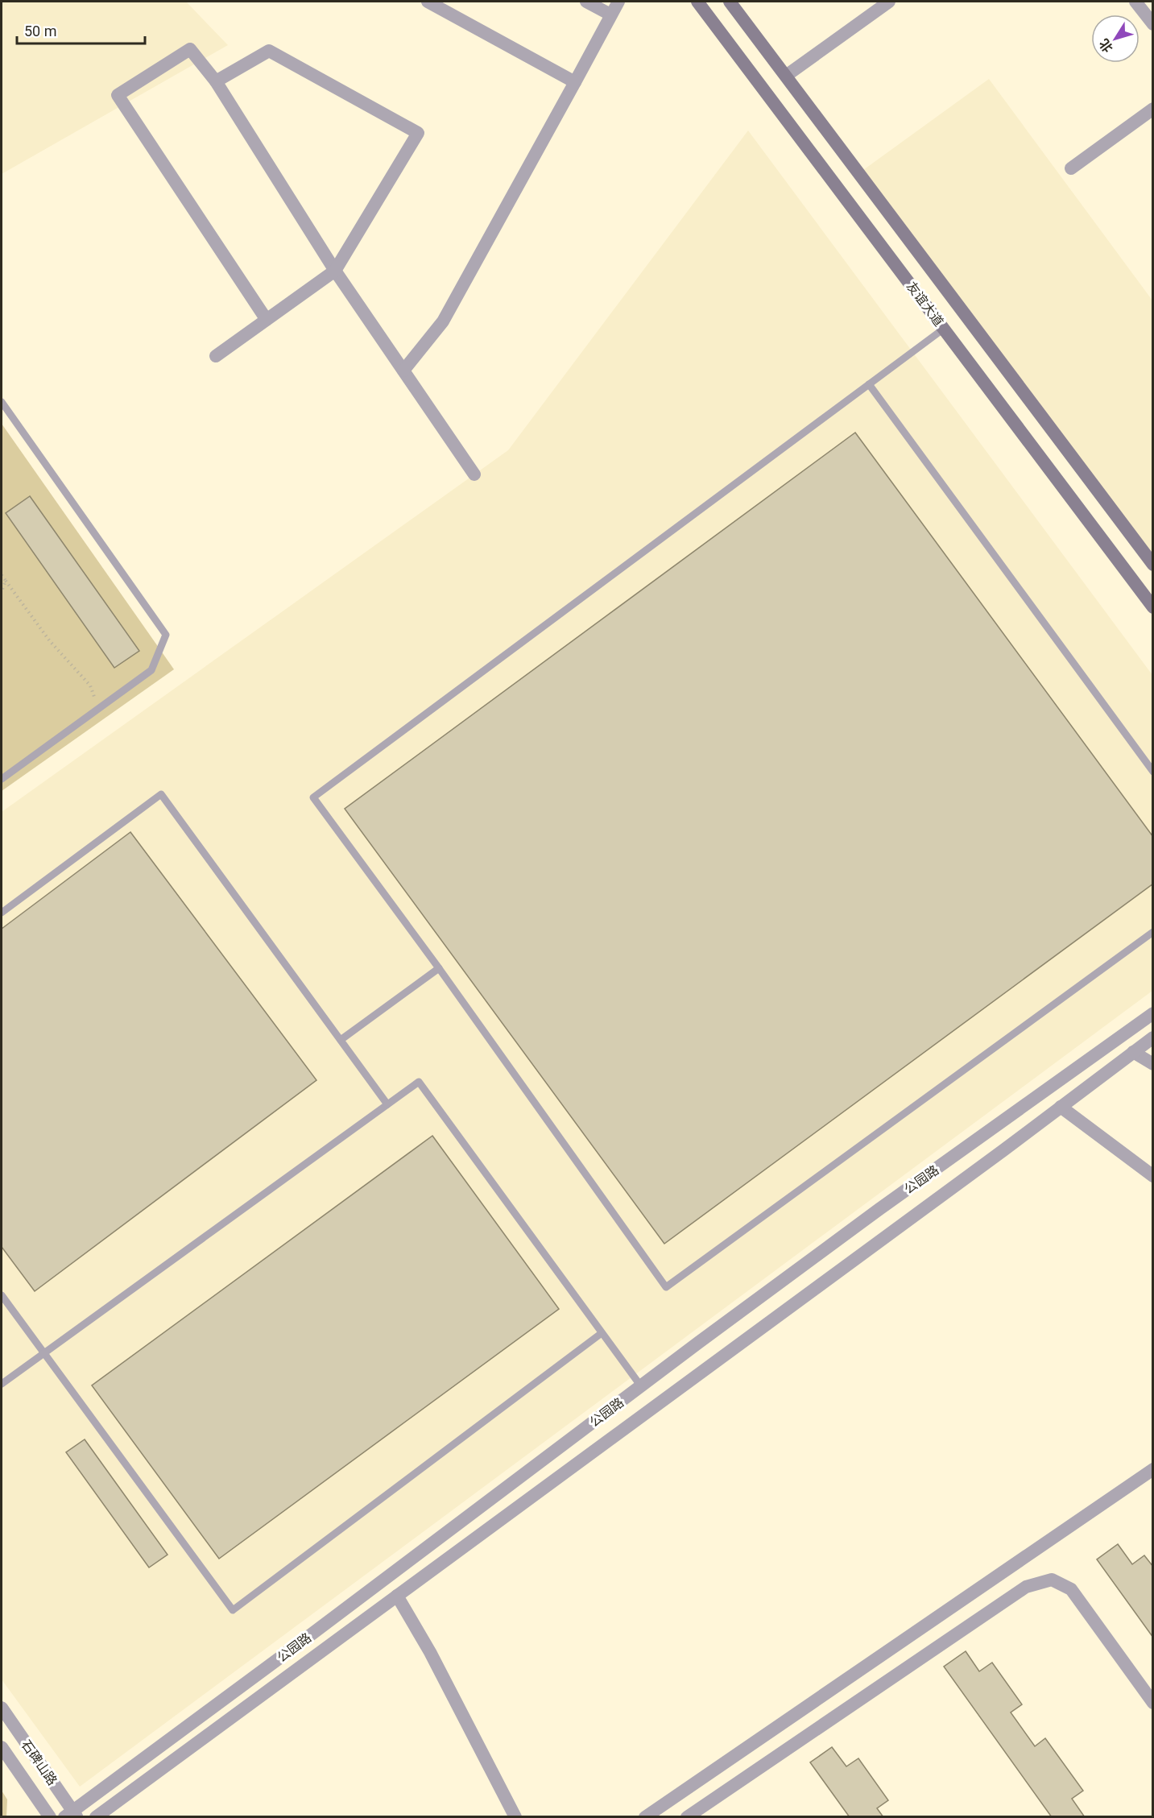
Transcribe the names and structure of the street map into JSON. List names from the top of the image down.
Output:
{
  "streets": {
    "main road": ["友谊大道"],
    "street": ["公园路", "石碑山路"]
  },
  "crossings": [
    ["公园路", "石碑山路"]
  ],
  "scale_bar": "50 m",
  "north": "bottom left"
}
